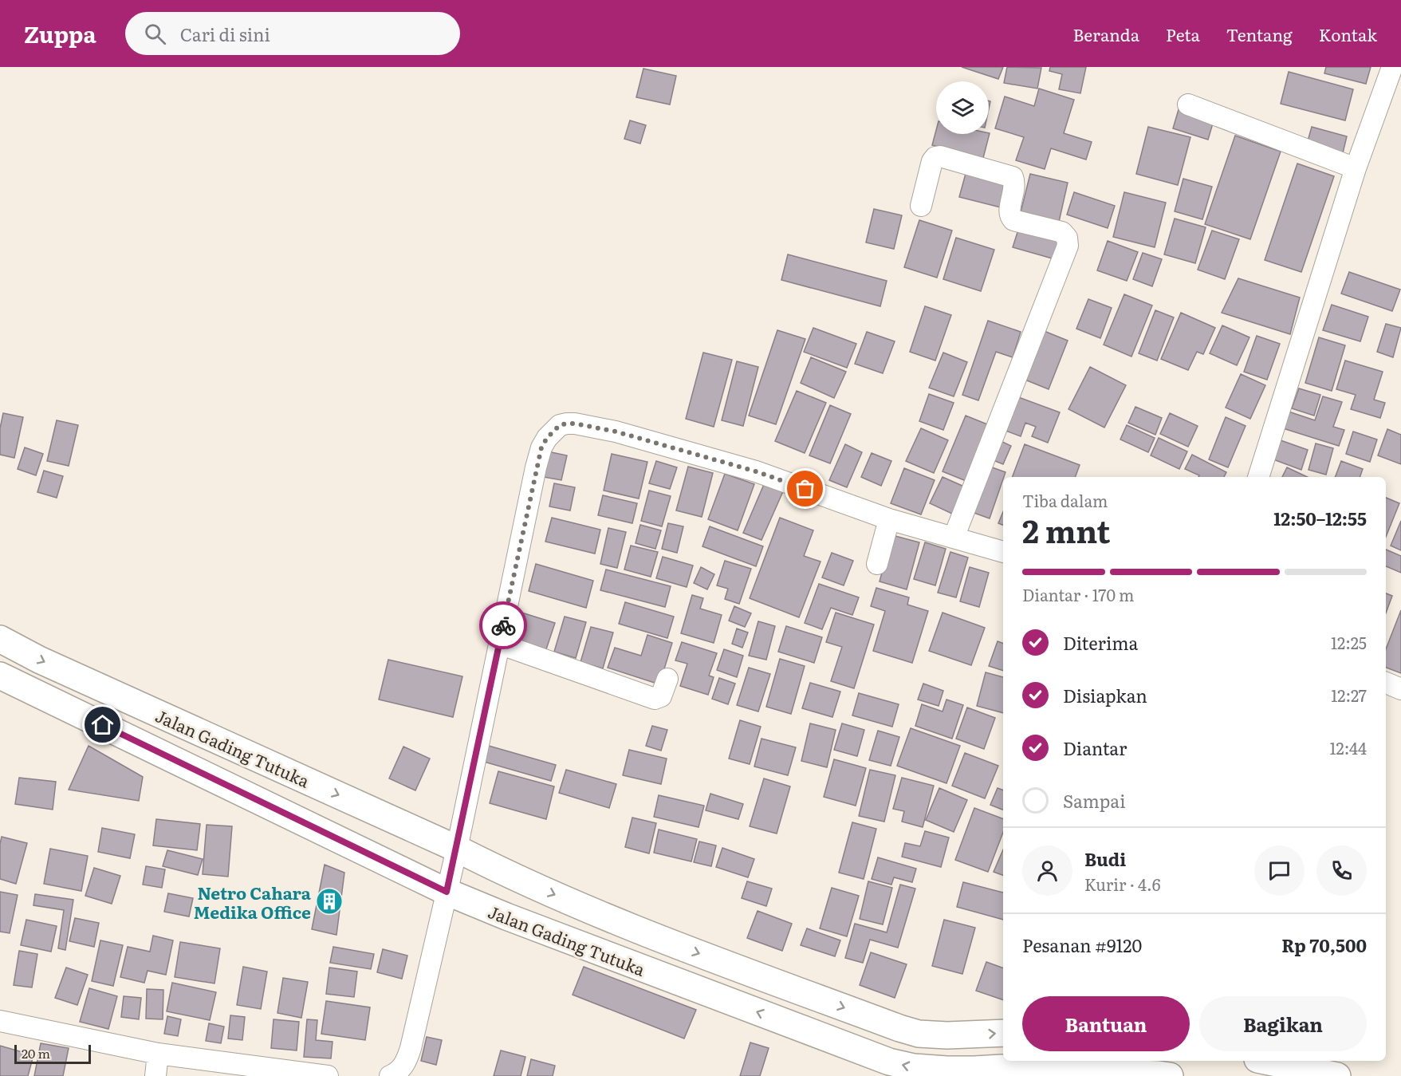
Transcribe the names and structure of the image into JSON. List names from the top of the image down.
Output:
{
  "streets": {
    "main road": ["Jalan Gading Tutuka"]
  },
  "places": {
    "building": ["Netro Cahara Medika Office"]
  },
  "scale_bar": "20 m",
  "page": {
    "header": "Zuppa",
    "search": "Cari di sini",
    "nav": [
      "Beranda",
      "Peta",
      "Tentang",
      "Kontak"
    ],
    "heading": ["2 mnt", "Tiba dalam", "12:50–12:55"],
    "panel": [
      "Budi",
      "Kurir · 4.6",
      "Pesanan #9120",
      "Rp 70,500"
    ],
    "bar": "Diantar · 170 m",
    "list": [
      ["Diterima", "12:25"],
      ["Disiapkan", "12:27"],
      ["Diantar", "12:44"],
      "Sampai"
    ],
    "buttons": ["Bantuan", "Bagikan"],
    "scale": "20 m"
  }
}
